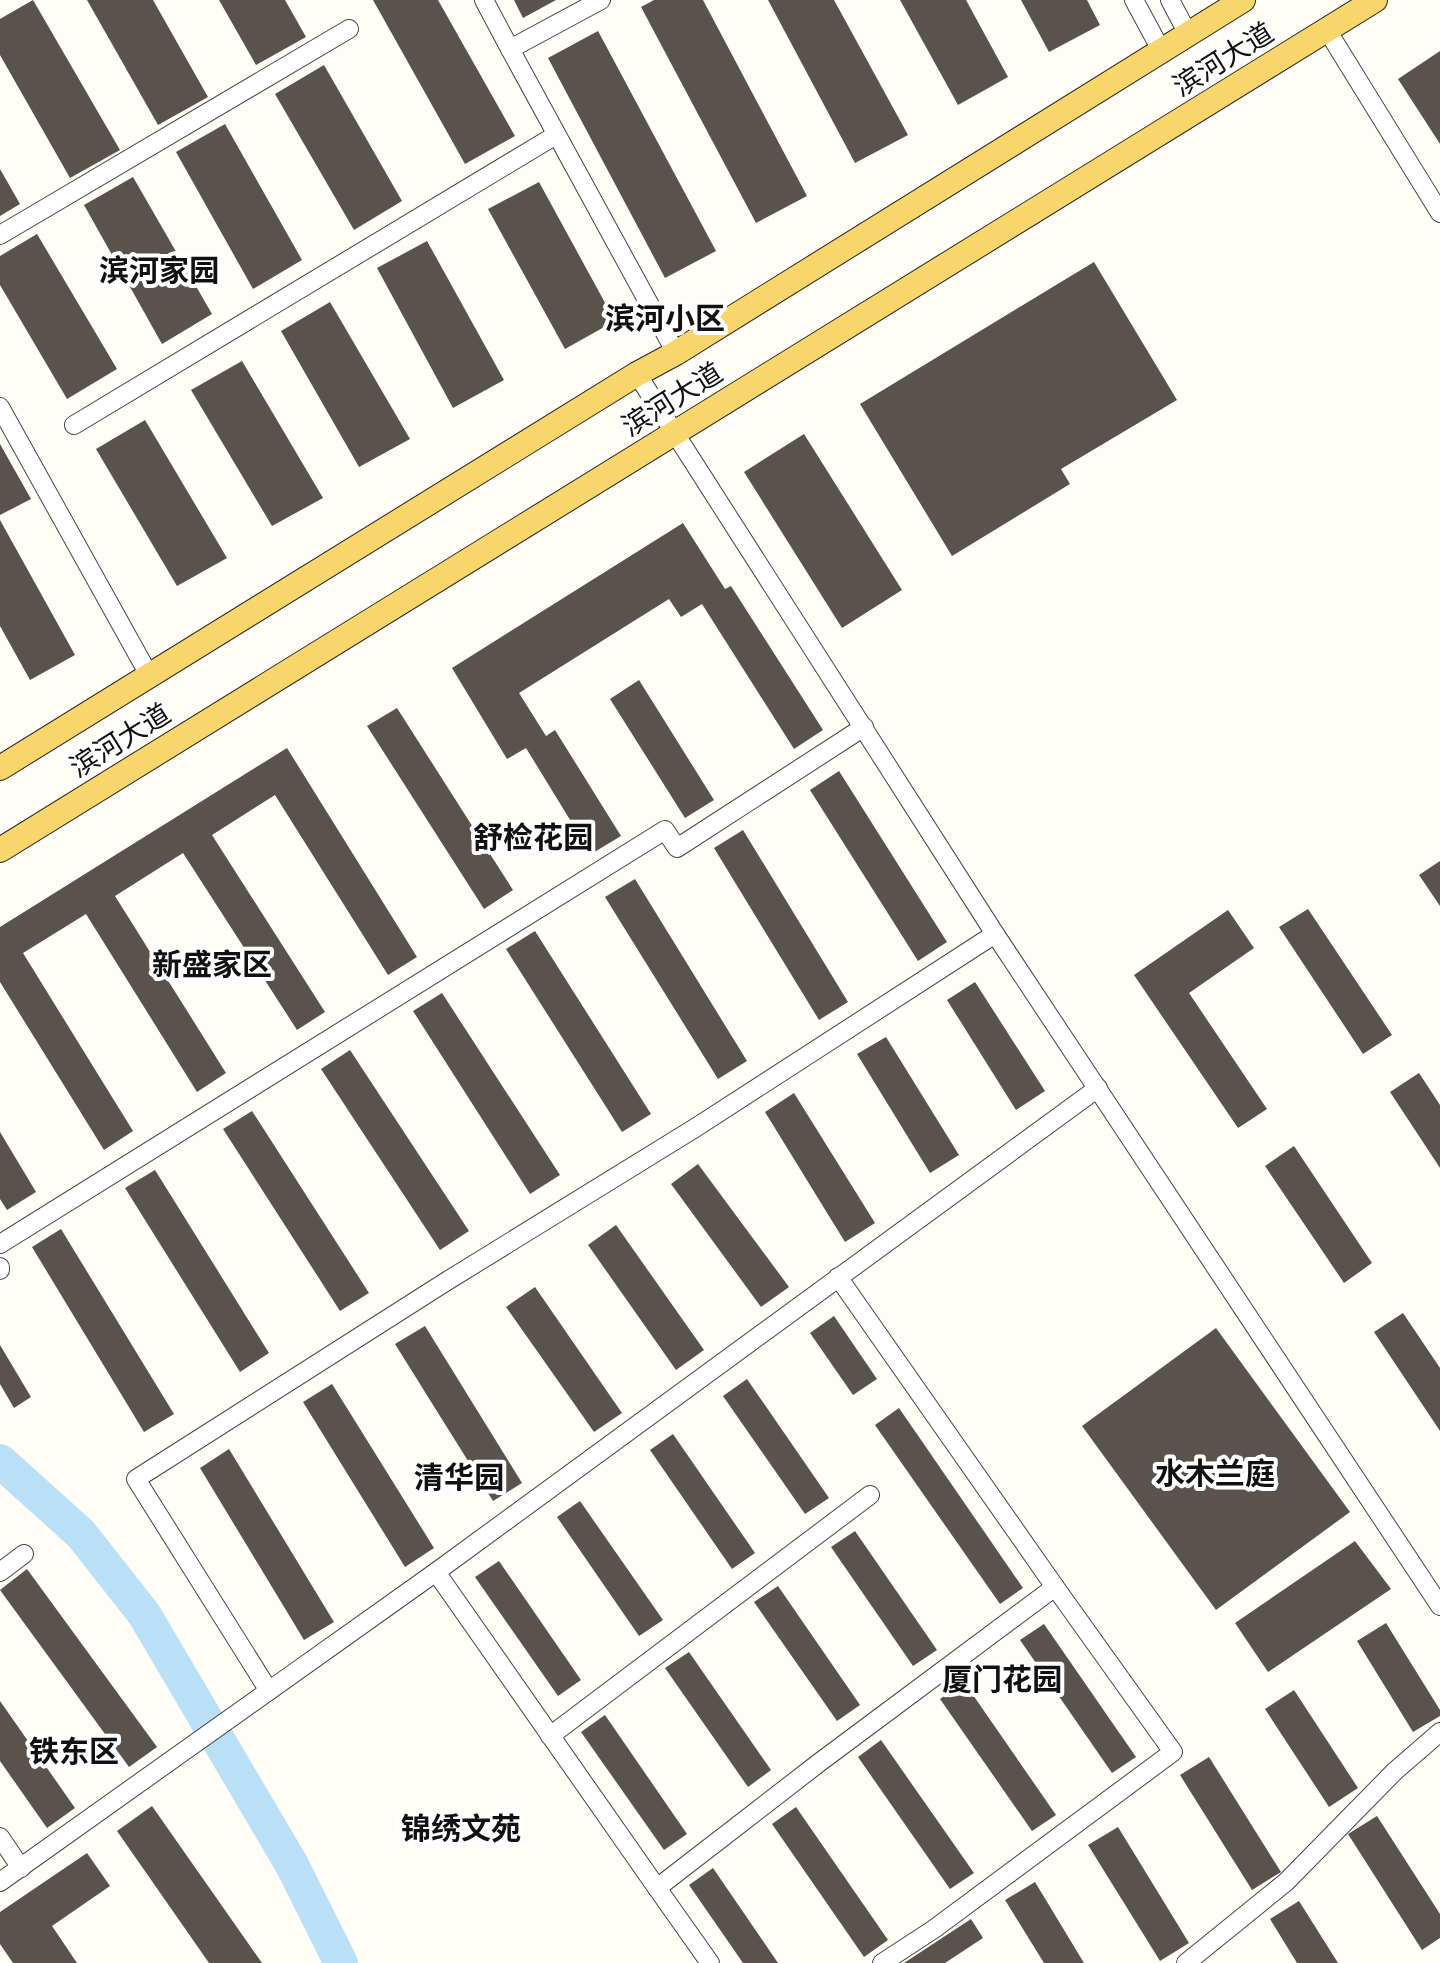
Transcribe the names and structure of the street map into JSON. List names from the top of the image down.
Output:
{
  "streets": {
    "main road": ["滨河大道"]
  },
  "districts": [
    "滨河家园",
    "滨河小区",
    "舒检花园",
    "新盛家区",
    "水木兰庭",
    "清华园",
    "厦门花园",
    "铁东区",
    "锦绣文苑"
  ]
}
